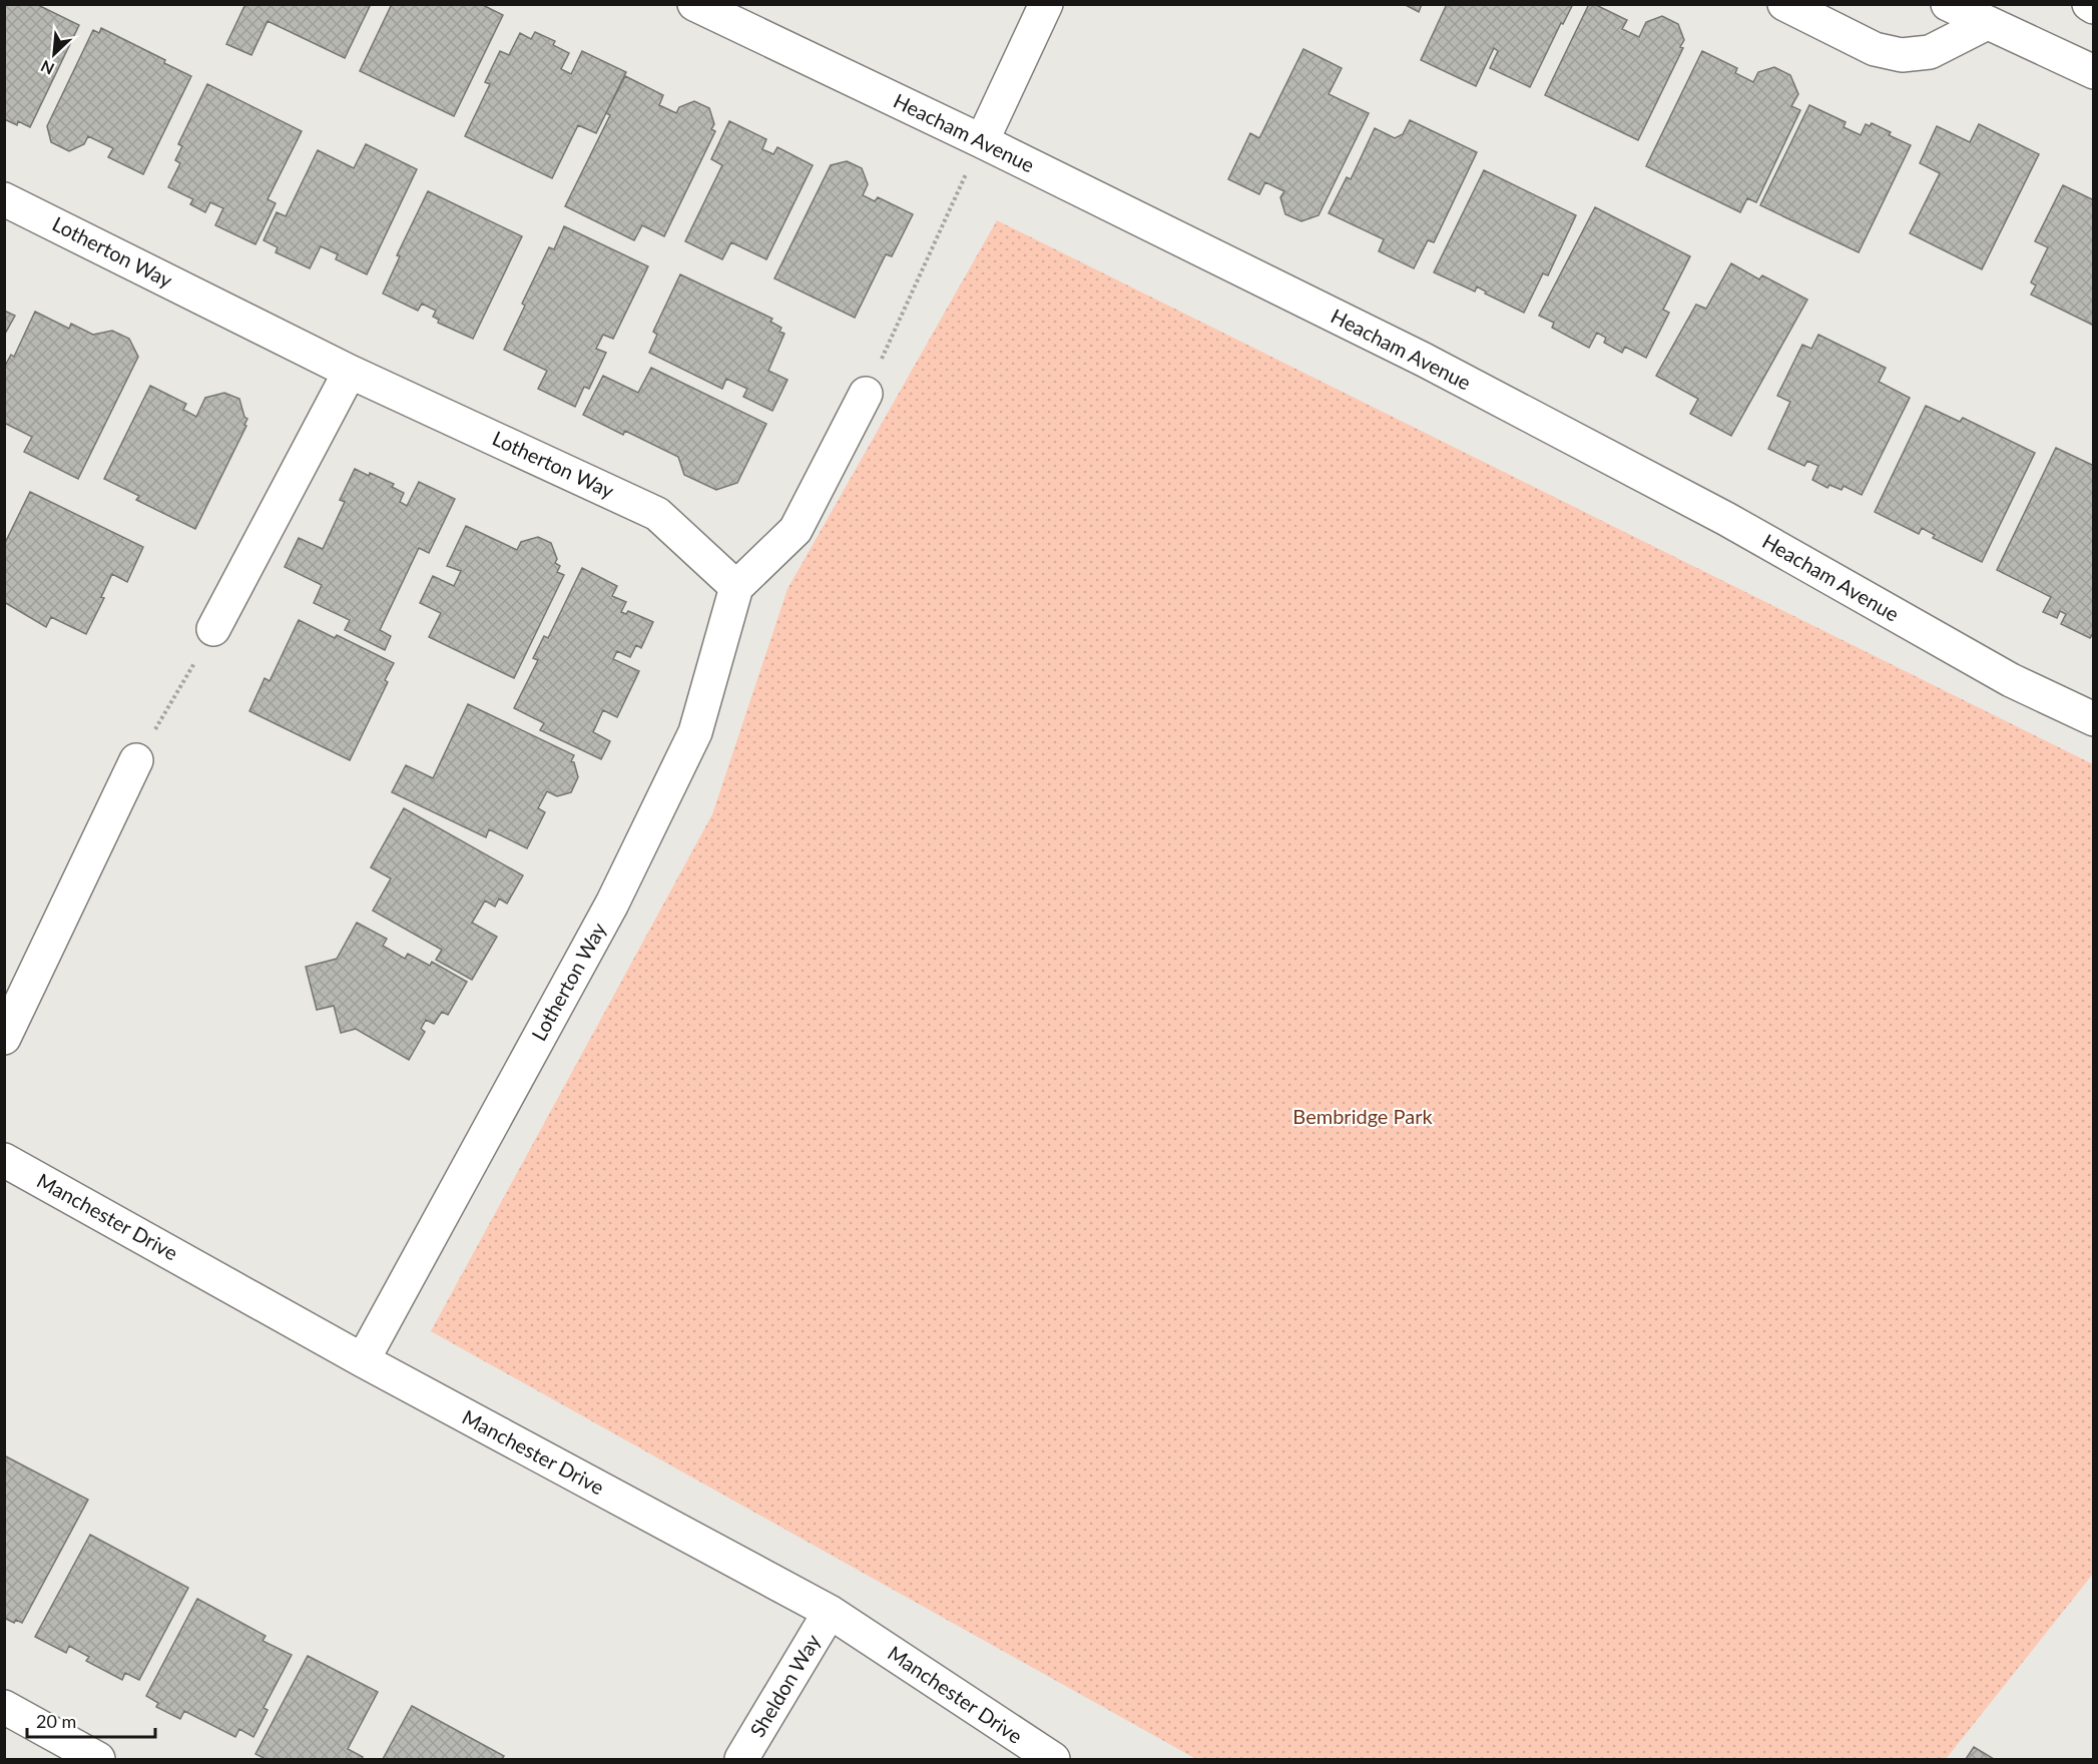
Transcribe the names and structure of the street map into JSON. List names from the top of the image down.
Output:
{
  "streets": {
    "street": [
      "Heacham Avenue",
      "Lotherton Way",
      "Manchester Drive",
      "Sheldon Way"
    ]
  },
  "crossings": [
    ["Lotherton Way", "Manchester Drive"],
    ["Manchester Drive", "Sheldon Way"]
  ],
  "parks": ["Bembridge Park"],
  "scale_bar": "20 m",
  "north": "bottom left"
}
